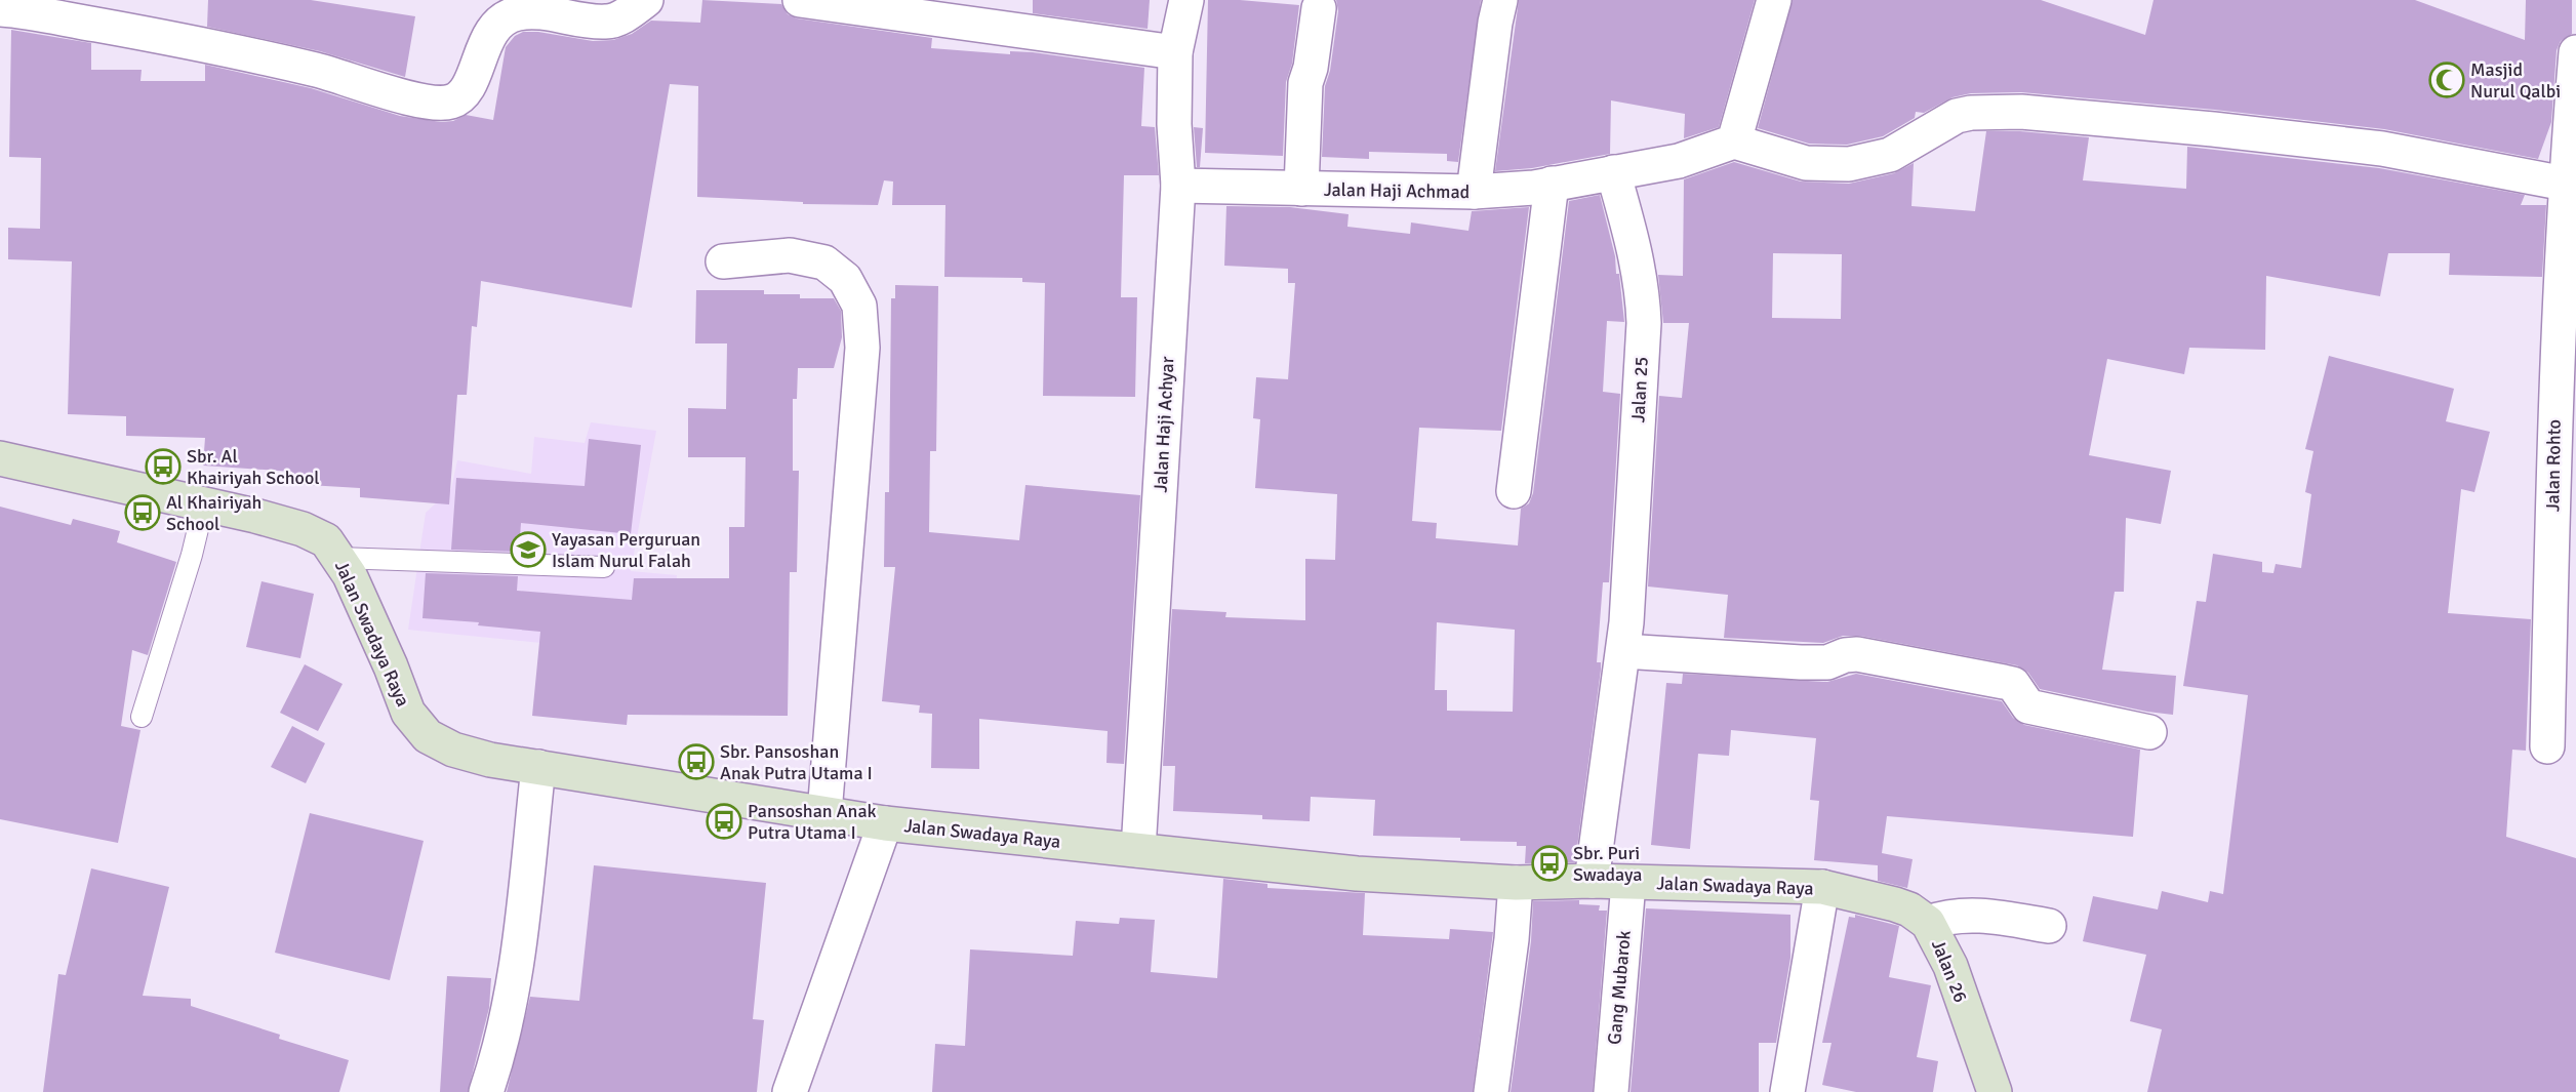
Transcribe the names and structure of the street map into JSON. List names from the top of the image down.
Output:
{
  "streets": {
    "street": [
      "Jalan Haji Achmad",
      "Jalan 25",
      "Jalan Haji Achyar",
      "Jalan Rohto",
      "Jalan Swadaya Raya",
      "Jalan 26",
      "Gang Mubarok"
    ]
  },
  "crossings": [
    ["Jalan Haji Achmad", "Jalan 25"],
    ["Jalan Haji Achmad", "Jalan Haji Achyar"],
    ["Jalan 25", "Jalan Swadaya Raya"],
    ["Jalan Haji Achyar", "Jalan Swadaya Raya"],
    ["Jalan Swadaya Raya", "Jalan 26"],
    ["Jalan Swadaya Raya", "Gang Mubarok"]
  ],
  "places": {
    "mosque": ["Masjid Nurul Qalbi"],
    "bus stop": [
      "Sbr. Al Khairiyah School",
      "Al Khairiyah School",
      "Sbr. Pansoshan Anak Putra Utama I",
      "Pansoshan Anak Putra Utama I",
      "Sbr. Puri Swadaya"
    ],
    "school or university": ["Yayasan Perguruan Islam Nurul Falah"]
  }
}
